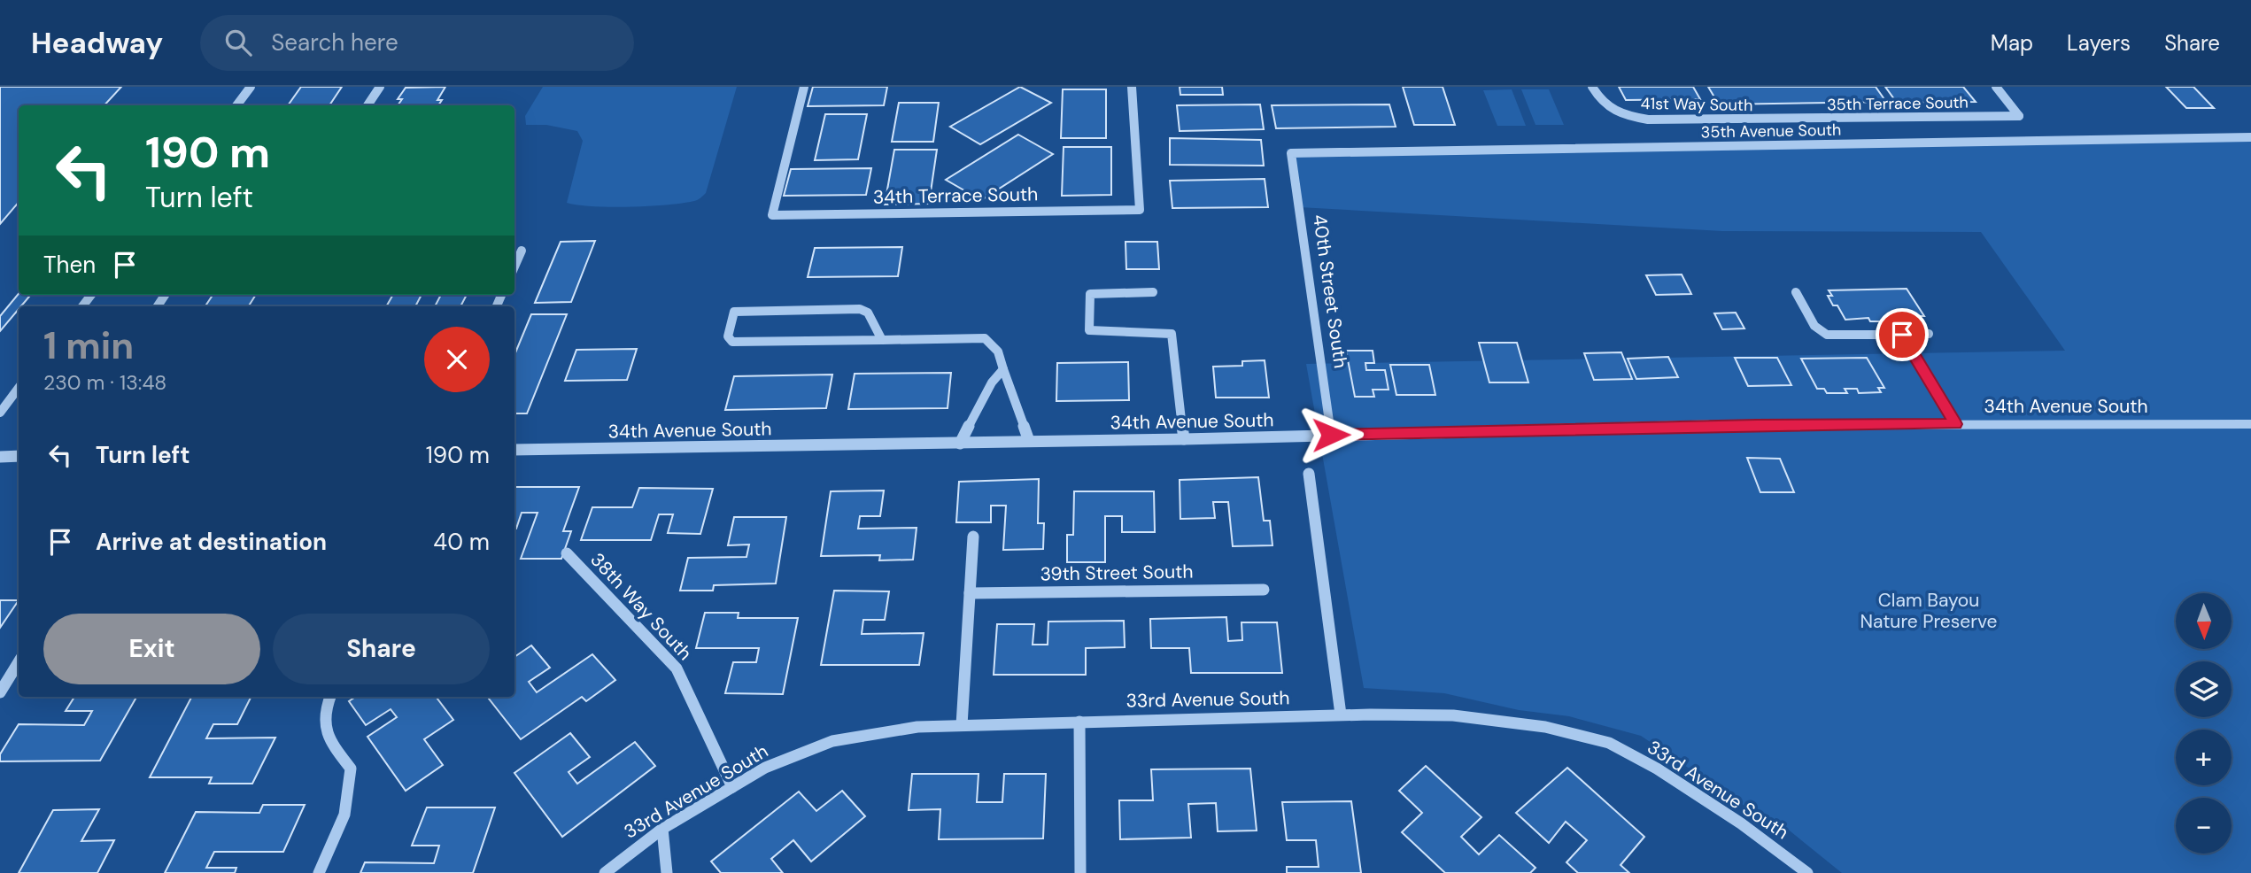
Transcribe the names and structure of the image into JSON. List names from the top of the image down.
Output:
{
  "streets": {
    "street": [
      "35th Terrace South",
      "41st Way South",
      "35th Avenue South",
      "34th Terrace South",
      "40th Street South",
      "34th Avenue South",
      "39th Street South",
      "38th Way South",
      "33rd Avenue South"
    ]
  },
  "crossings": [
    ["35th Terrace South", "41st Way South"],
    ["35th Avenue South", "40th Street South"],
    ["40th Street South", "34th Avenue South"],
    ["38th Way South", "33rd Avenue South"]
  ],
  "parks": ["Clam Bayou Nature Preserve"],
  "north": "bottom",
  "page": {
    "header": "Headway",
    "search": "Search here",
    "nav": ["Map", "Layers", "Share"],
    "turn": ["190 m", "Turn left"],
    "then": "Then",
    "heading": ["1 min", "230 m · 13:48"],
    "list": [
      {
        "name": "Turn left",
        "value": "190 m"
      },
      {
        "name": "Arrive at destination",
        "value": "40 m"
      }
    ],
    "map_buttons": ["+", "−"],
    "buttons": ["Exit", "Share"]
  }
}
